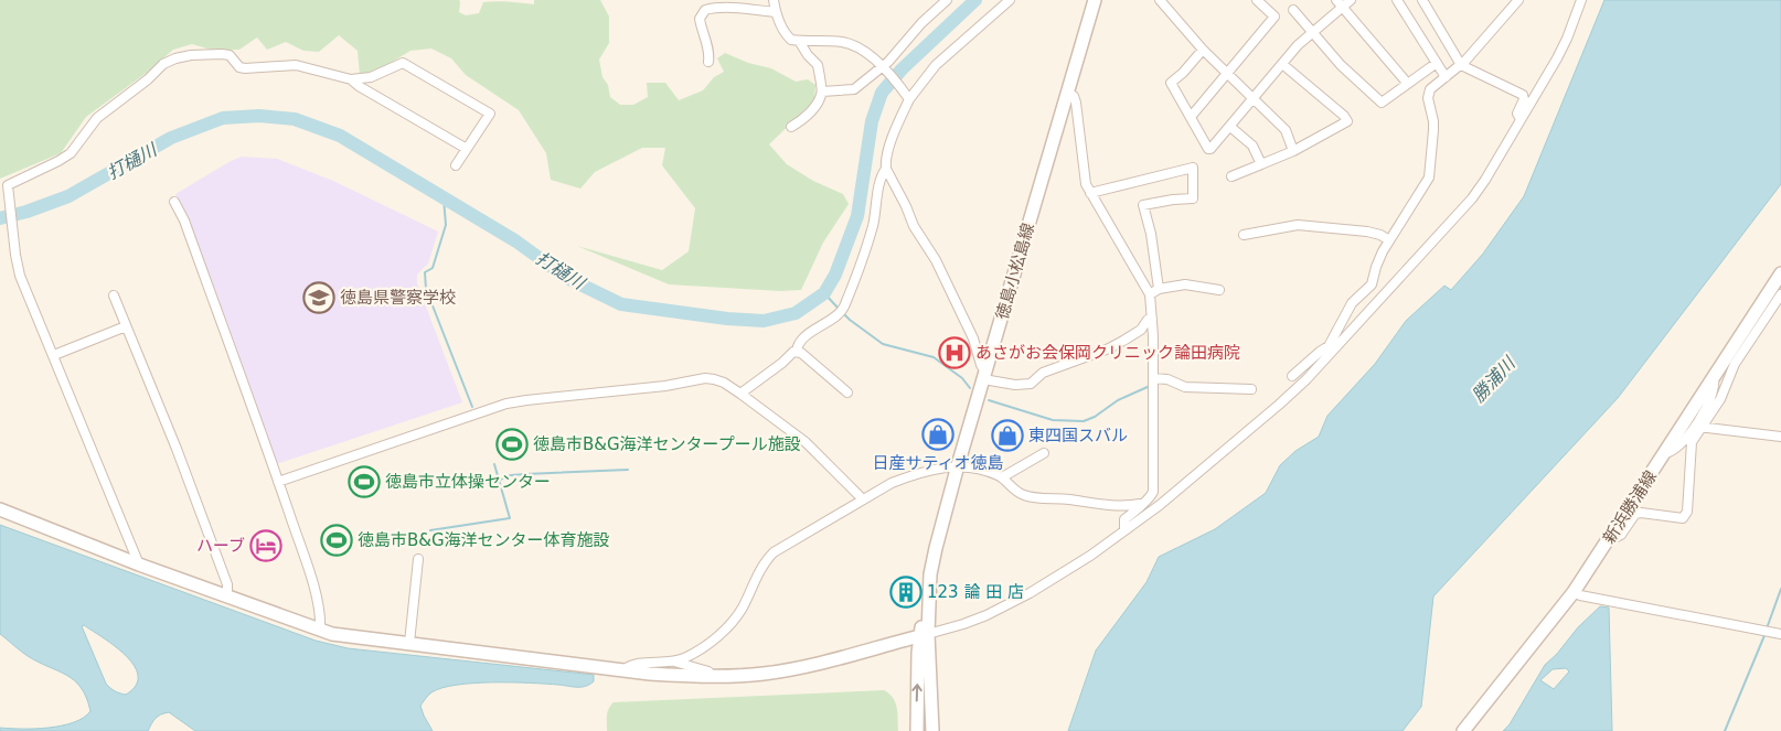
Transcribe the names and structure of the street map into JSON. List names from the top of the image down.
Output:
{
  "streets": {
    "main road": ["徳島小松島線", "新浜勝浦線"]
  },
  "water": ["打樋川", "勝浦川"],
  "places": {
    "school or university": ["徳島県警察学校"],
    "hospital": ["あさがお会保岡クリニック論田病院"],
    "shop": ["日産サティオ徳島", "東四国スバル"],
    "sports": ["徳島市B&G海洋センタープール施設", "徳島市立体操センター", "徳島市B&G海洋センター体育施設"],
    "hotel": ["ハーブ"],
    "building": ["123 論 田 店"]
  }
}
